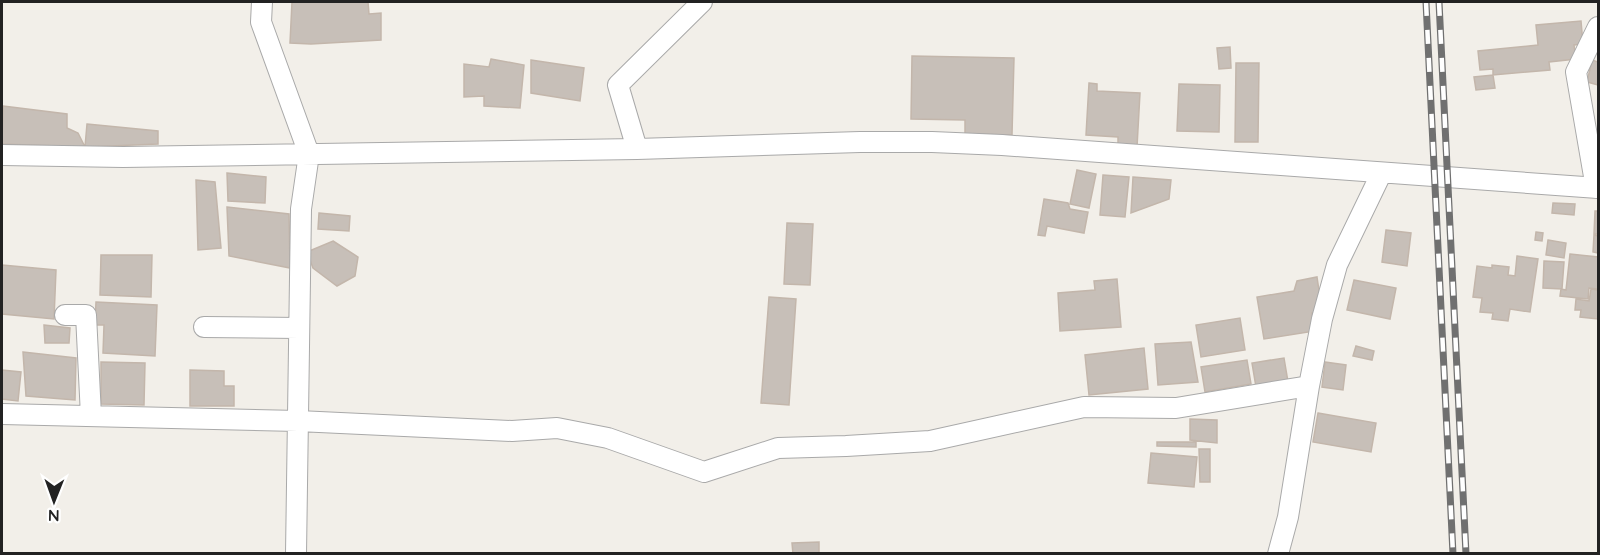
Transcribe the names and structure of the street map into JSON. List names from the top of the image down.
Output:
{
  "north": "bottom"
}
